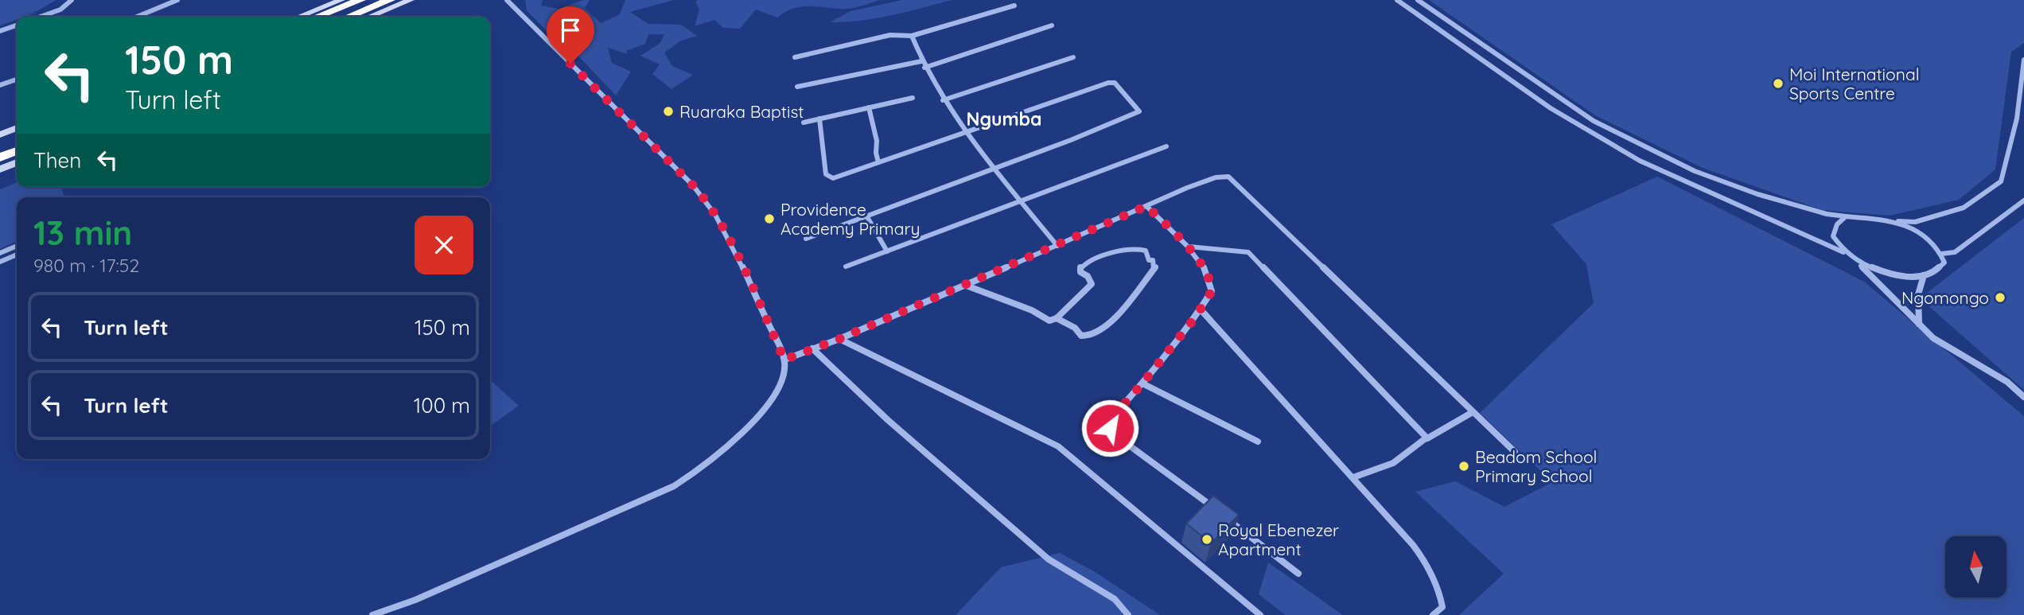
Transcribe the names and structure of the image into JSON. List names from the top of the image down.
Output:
{
  "districts": ["Ngumba"],
  "places": [
    "Moi International Sports Centre",
    "Ruaraka Baptist",
    "Providence Academy Primary",
    "Ngomongo",
    "Beadom School Primary School",
    "Royal Ebenezer Apartment"
  ],
  "north": "top",
  "page": {
    "turn": ["150 m", "Turn left"],
    "then": "Then",
    "heading": ["13 min", "980 m · 17:52"],
    "list": [
      {
        "name": "Turn left",
        "value": "150 m"
      },
      {
        "name": "Turn left",
        "value": "100 m"
      }
    ]
  }
}
